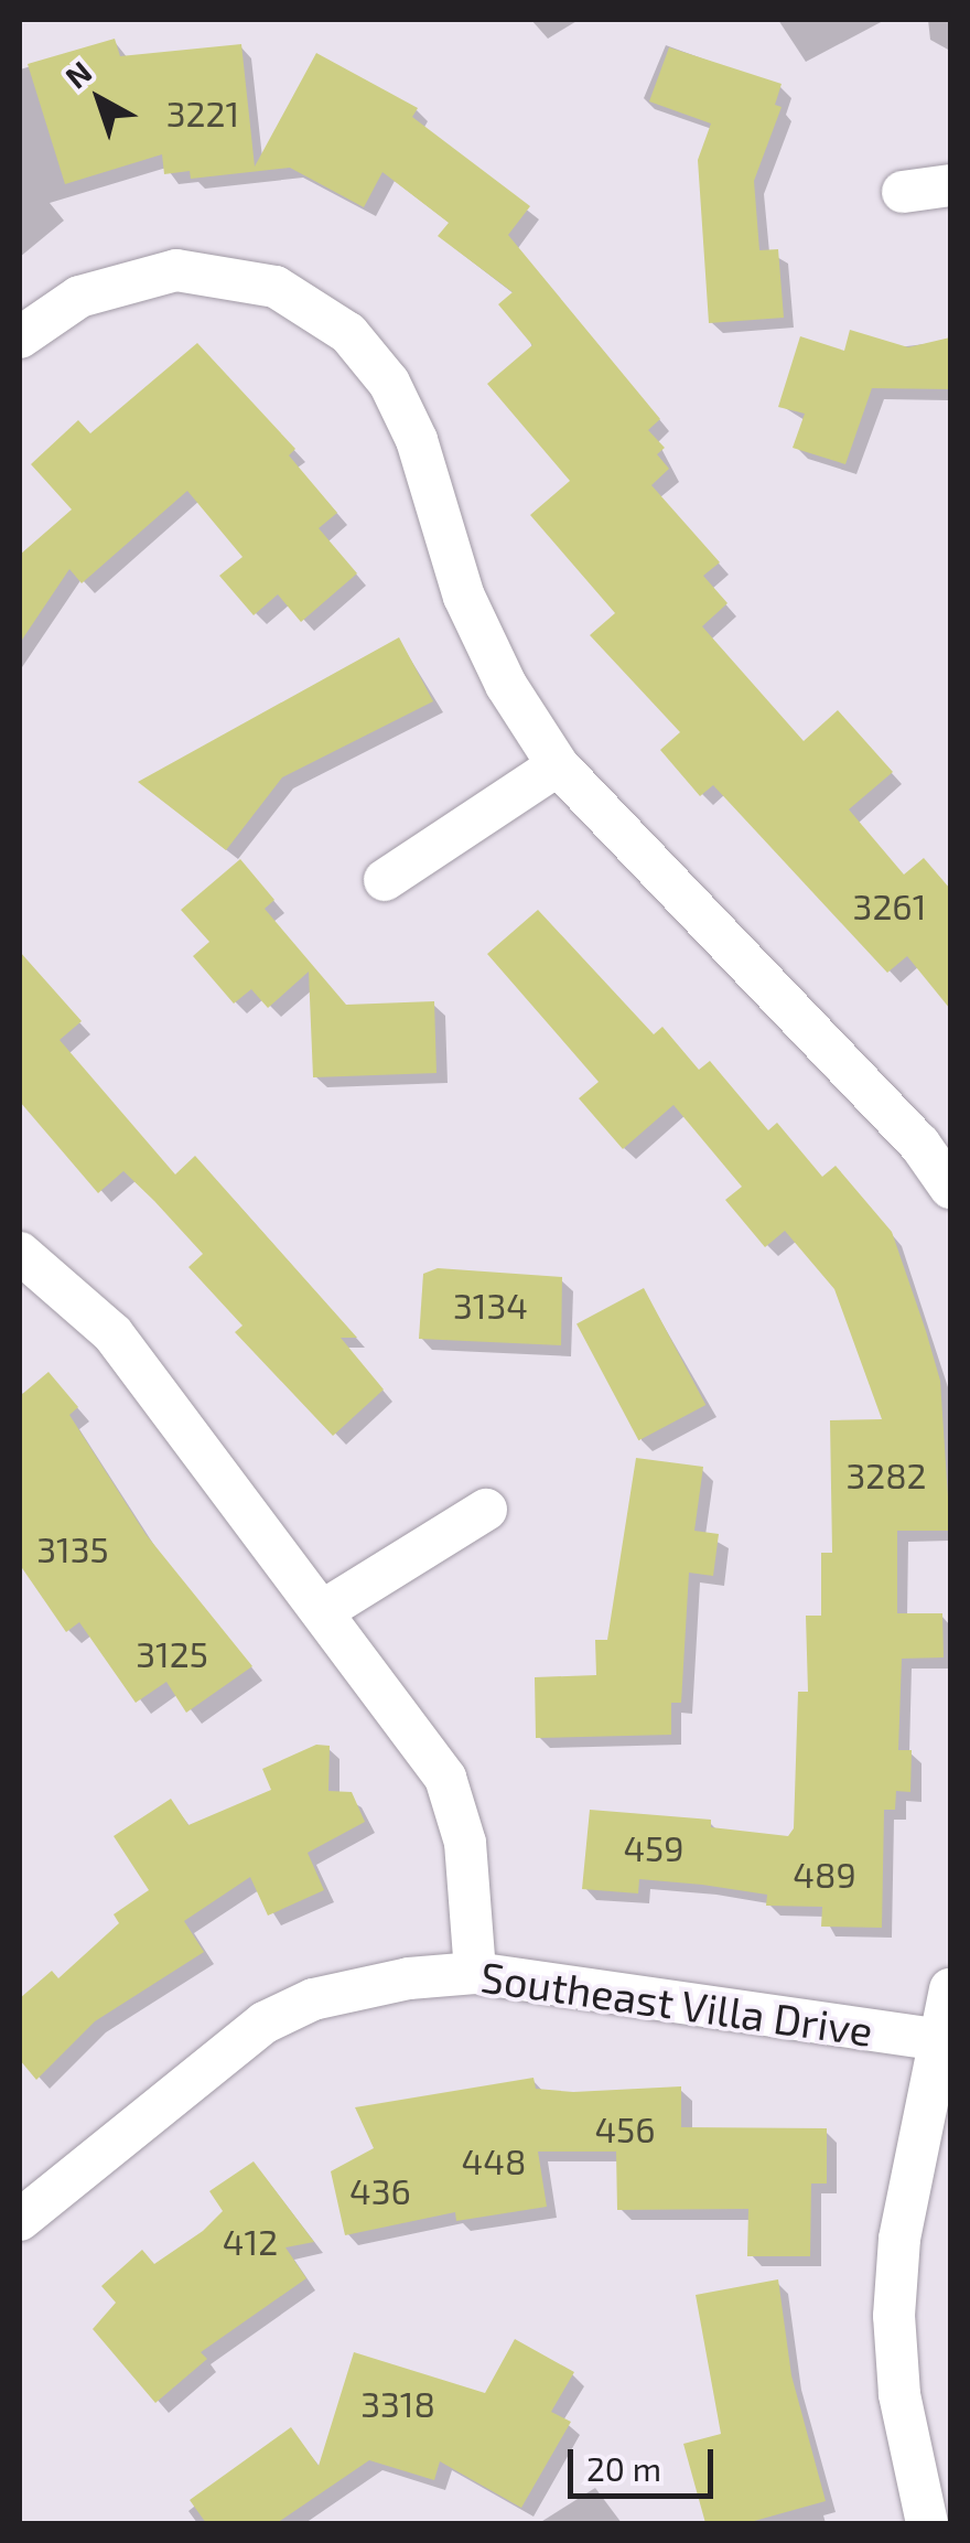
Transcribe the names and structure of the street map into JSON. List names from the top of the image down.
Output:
{
  "streets": {
    "street": ["Southeast Villa Drive"]
  },
  "house_numbers": [
    "3221",
    "3261",
    "3134",
    "3282",
    "3135",
    "3125",
    "459",
    "489",
    "456",
    "448",
    "436",
    "412",
    "3318"
  ],
  "scale_bar": "20 m",
  "north": "top left"
}
